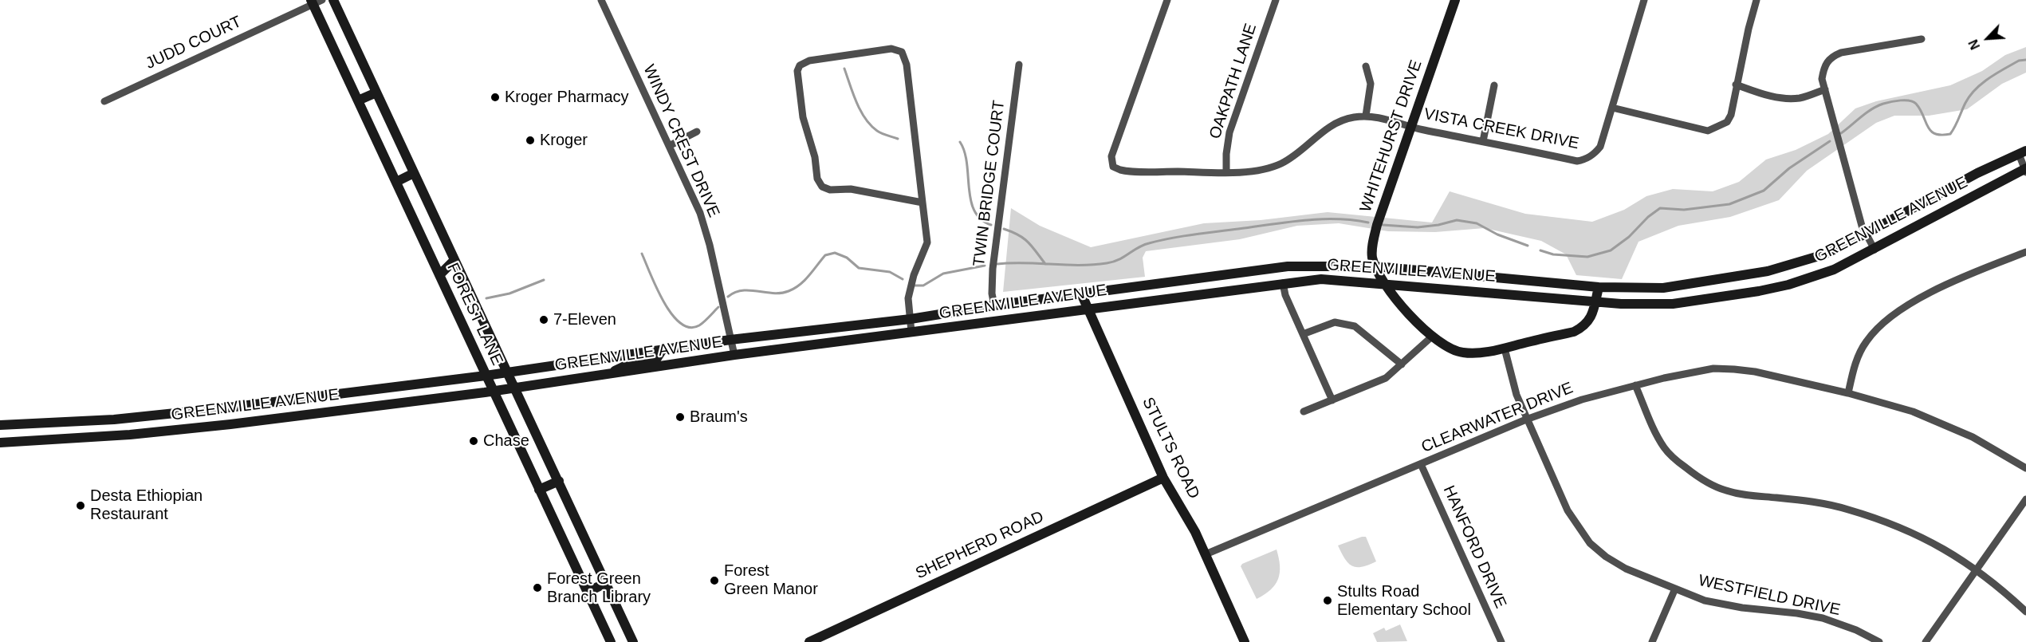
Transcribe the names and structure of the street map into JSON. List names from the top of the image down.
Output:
{
  "streets": {
    "main road": [
      "WHITEHURST DRIVE",
      "GREENVILLE AVENUE",
      "FOREST LANE",
      "STULTS ROAD",
      "SHEPHERD ROAD"
    ],
    "street": [
      "JUDD COURT",
      "OAKPATH LANE",
      "VISTA CREEK DRIVE",
      "WINDY CREST DRIVE",
      "TWIN BRIDGE COURT",
      "CLEARWATER DRIVE",
      "HANFORD DRIVE",
      "WESTFIELD DRIVE"
    ]
  },
  "crossings": [
    ["JUDD COURT", "FOREST LANE"],
    ["VISTA CREEK DRIVE", "WHITEHURST DRIVE"],
    ["WHITEHURST DRIVE", "GREENVILLE AVENUE"],
    ["WHITEHURST DRIVE", "WESTFIELD DRIVE"],
    ["WINDY CREST DRIVE", "GREENVILLE AVENUE"],
    ["TWIN BRIDGE COURT", "GREENVILLE AVENUE"],
    ["GREENVILLE AVENUE", "FOREST LANE"],
    ["GREENVILLE AVENUE", "STULTS ROAD"],
    ["CLEARWATER DRIVE", "STULTS ROAD"],
    ["CLEARWATER DRIVE", "HANFORD DRIVE"],
    ["CLEARWATER DRIVE", "WESTFIELD DRIVE"],
    ["STULTS ROAD", "SHEPHERD ROAD"]
  ],
  "places": [
    "Kroger Pharmacy",
    "Kroger",
    "7-Eleven",
    "Braum's",
    "Chase",
    "Desta Ethiopian Restaurant",
    "Forest Green Manor",
    "Forest Green Branch Library",
    "Stults Road Elementary School"
  ],
  "north": "bottom left"
}
